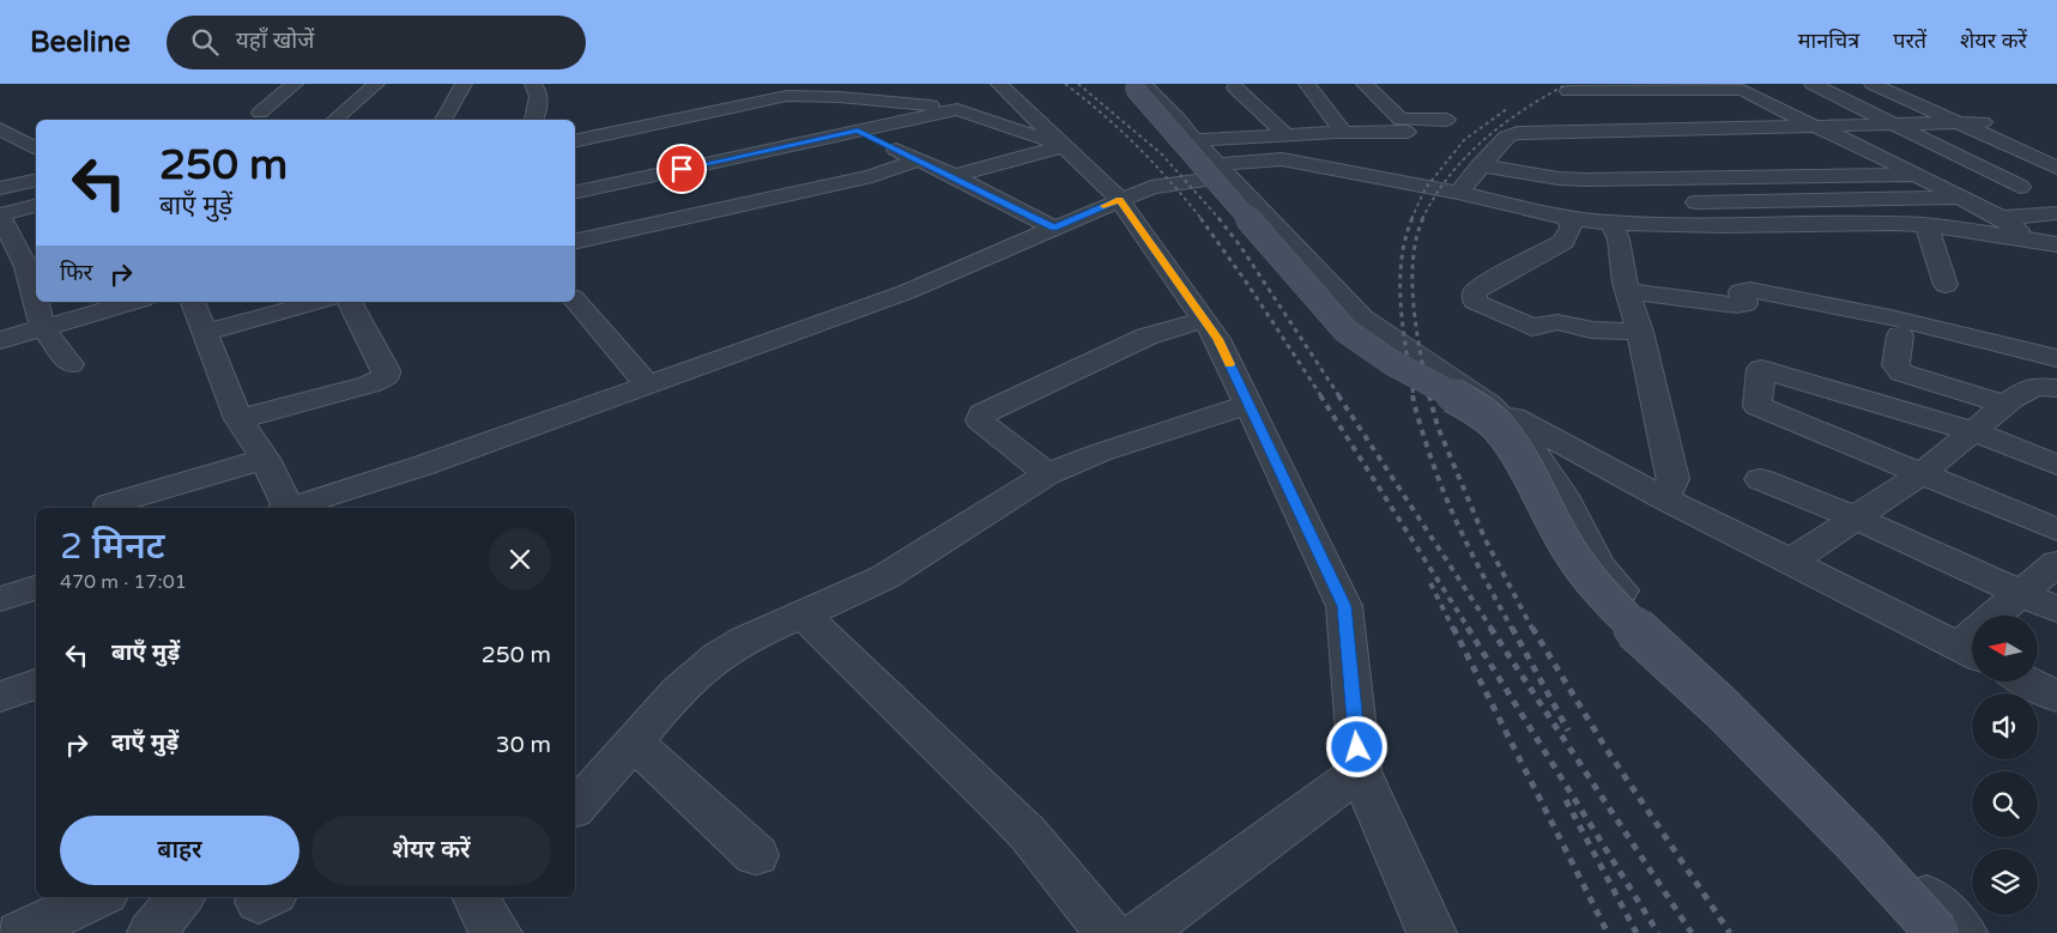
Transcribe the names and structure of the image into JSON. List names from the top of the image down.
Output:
{
  "north": "left",
  "page": {
    "header": "Beeline",
    "search": "यहाँ खोजें",
    "nav": ["मानचित्र", "परतें", "शेयर करें"],
    "turn": ["250 m", "बाएँ मुड़ें"],
    "then": "फिर",
    "heading": ["2 मिनट", "470 m · 17:01"],
    "list": [
      {
        "name": "बाएँ मुड़ें",
        "value": "250 m"
      },
      {
        "name": "दाएँ मुड़ें",
        "value": "30 m"
      }
    ],
    "buttons": ["बाहर", "शेयर करें"]
  }
}
